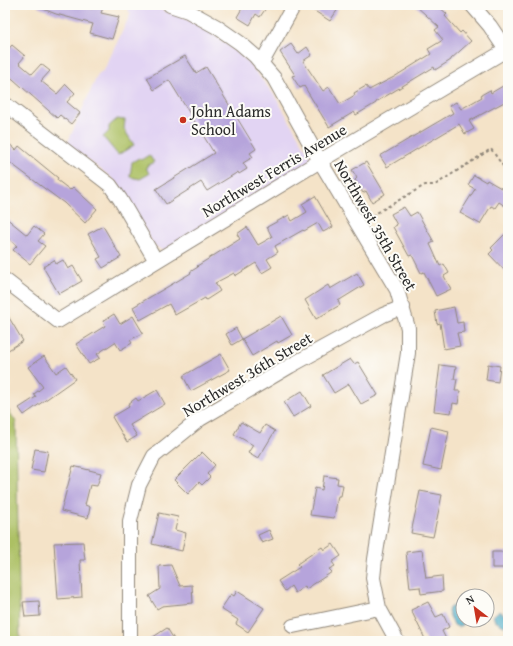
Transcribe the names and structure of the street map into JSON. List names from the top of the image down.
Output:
{
  "streets": {
    "street": ["Northwest Ferris Avenue", "Northwest 35th Street", "Northwest 36th Street"]
  },
  "crossings": [
    ["Northwest Ferris Avenue", "Northwest 35th Street"],
    ["Northwest 35th Street", "Northwest 36th Street"]
  ],
  "places": ["John Adams School"],
  "north": "top left"
}
